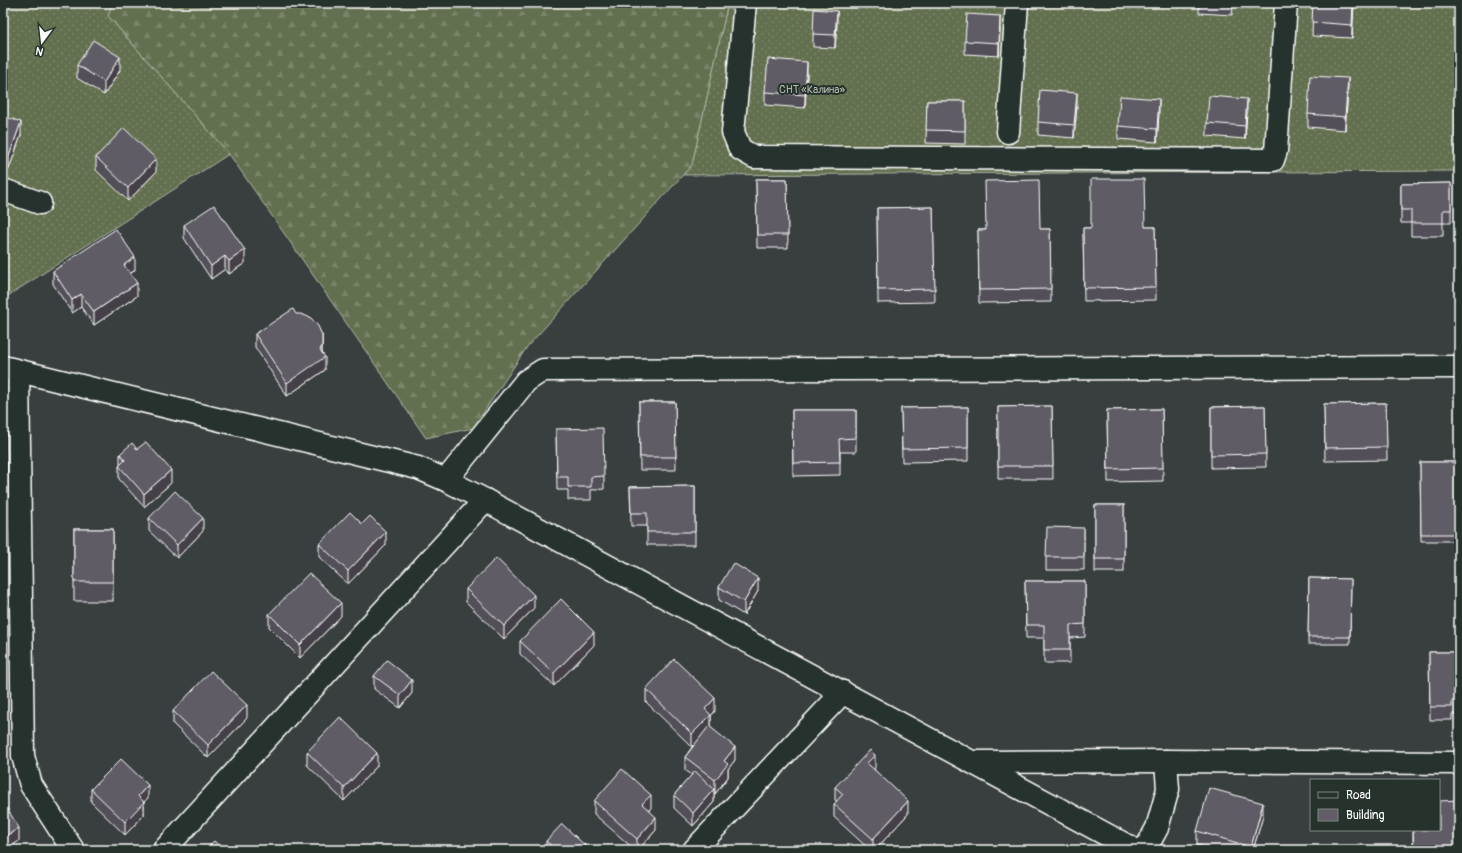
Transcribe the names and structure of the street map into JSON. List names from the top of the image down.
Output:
{
  "parks": ["СНТ «Калина»"],
  "legend": ["Road", "Building"],
  "north": "bottom"
}
